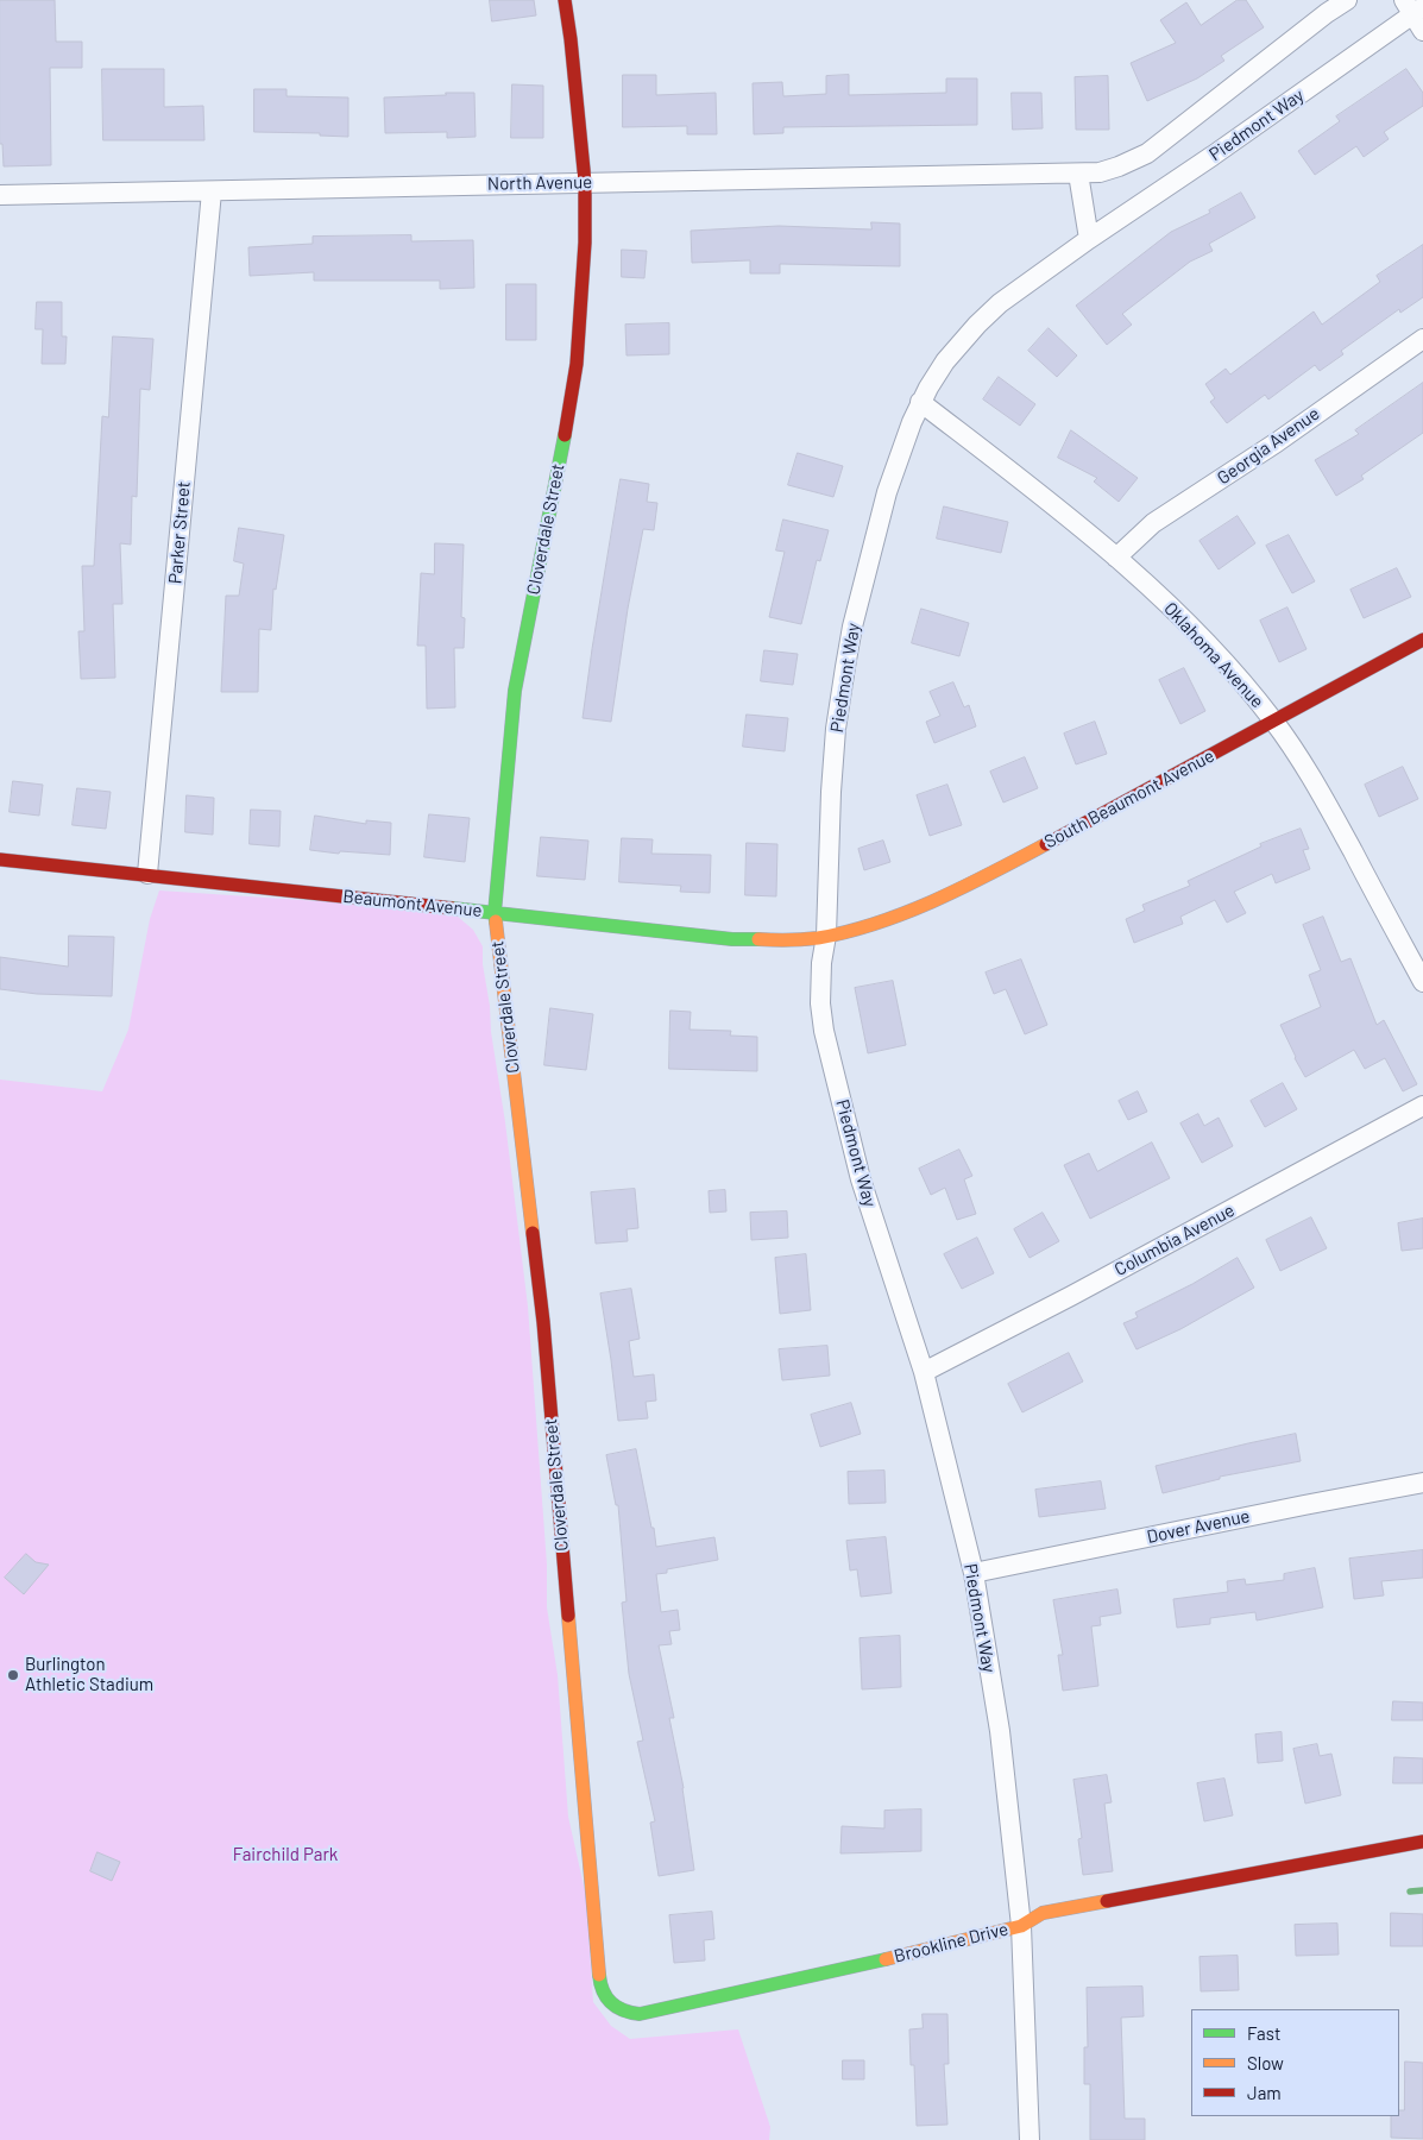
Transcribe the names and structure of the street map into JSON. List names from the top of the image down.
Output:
{
  "streets": {
    "street": [
      "Piedmont Way",
      "North Avenue",
      "Georgia Avenue",
      "Cloverdale Street",
      "Parker Street",
      "Oklahoma Avenue",
      "South Beaumont Avenue",
      "Beaumont Avenue",
      "Columbia Avenue",
      "Dover Avenue",
      "Brookline Drive"
    ]
  },
  "crossings": [
    ["Piedmont Way", "Oklahoma Avenue"],
    ["Piedmont Way", "South Beaumont Avenue"],
    ["Piedmont Way", "Beaumont Avenue"],
    ["Piedmont Way", "Columbia Avenue"],
    ["Piedmont Way", "Dover Avenue"],
    ["Piedmont Way", "Brookline Drive"],
    ["North Avenue", "Cloverdale Street"],
    ["North Avenue", "Parker Street"],
    ["Georgia Avenue", "Oklahoma Avenue"],
    ["Cloverdale Street", "Beaumont Avenue"],
    ["Cloverdale Street", "Brookline Drive"],
    ["Parker Street", "Beaumont Avenue"],
    ["Oklahoma Avenue", "South Beaumont Avenue"],
    ["South Beaumont Avenue", "Beaumont Avenue"]
  ],
  "parks": ["Fairchild Park"],
  "places": ["Burlington Athletic Stadium"],
  "legend": ["Fast", "Slow", "Jam"]
}
